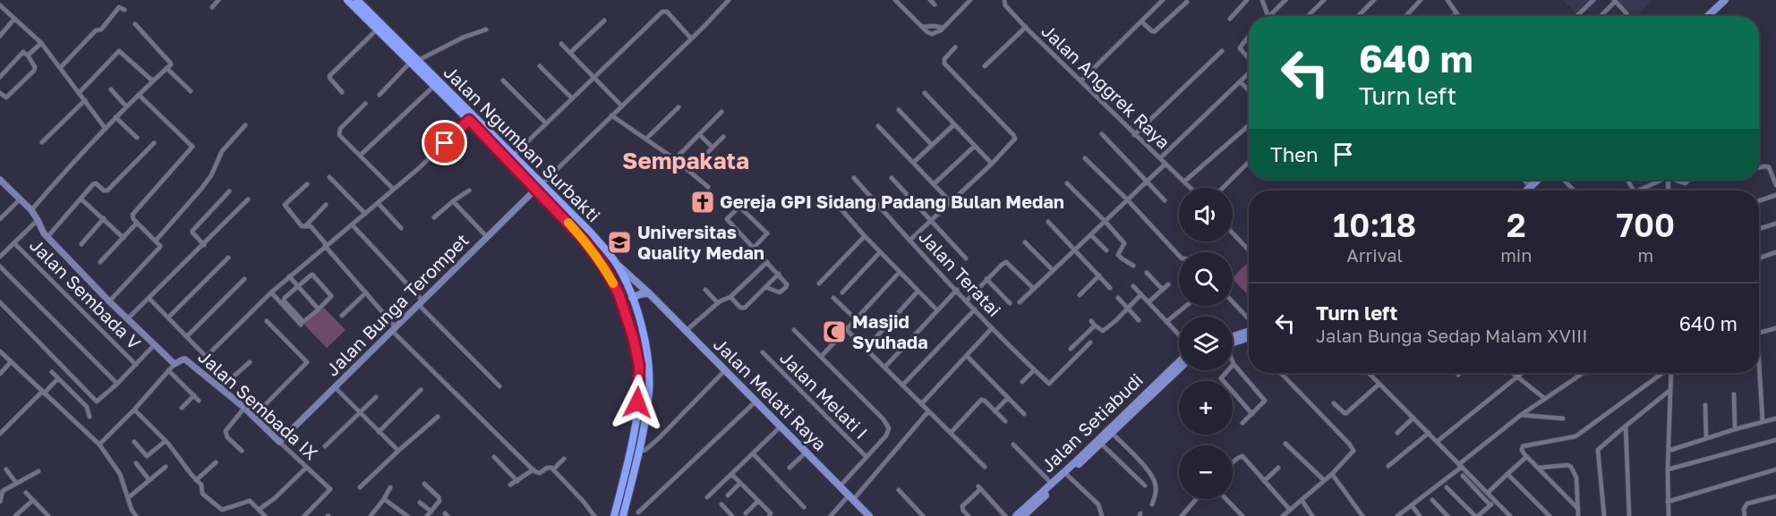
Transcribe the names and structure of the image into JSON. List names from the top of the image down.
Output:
{
  "streets": {
    "highway": ["Jalan Ngumban Surbakti"],
    "main road": ["Jalan Melati Raya", "Jalan Setiabudi"],
    "street": [
      "Jalan Anggrek Raya",
      "Jalan Teratai",
      "Jalan Sembada V",
      "Jalan Bunga Terompet",
      "Jalan Melati I",
      "Jalan Sembada IX"
    ]
  },
  "crossings": [
    ["Jalan Ngumban Surbakti", "Jalan Bunga Terompet"],
    ["Jalan Ngumban Surbakti", "Jalan Melati Raya"],
    ["Jalan Bunga Terompet", "Jalan Sembada IX"]
  ],
  "districts": ["Sempakata"],
  "places": {
    "church": ["Gereja GPI Sidang Padang Bulan Medan"],
    "school or university": ["Universitas Quality Medan"],
    "mosque": ["Masjid Syuhada"]
  },
  "page": {
    "turn": ["640 m", "Turn left"],
    "then": "Then",
    "map_buttons": ["+", "−"],
    "eta": [
      "10:18",
      "Arrival",
      "2",
      "min",
      "700",
      "m"
    ],
    "list": [
      {
        "name": "Turn left",
        "note": "Jalan Bunga Sedap Malam XVIII",
        "value": "640 m"
      }
    ]
  }
}
